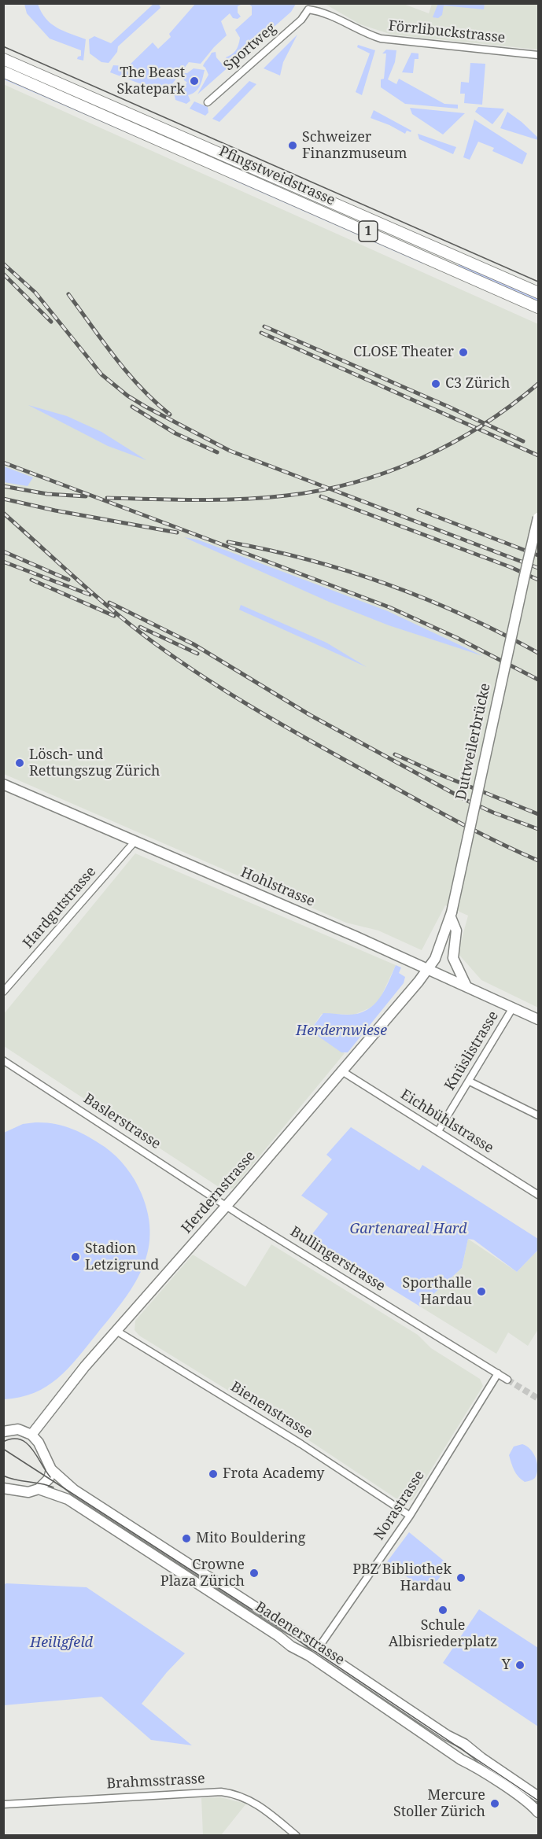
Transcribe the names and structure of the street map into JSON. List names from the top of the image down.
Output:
{
  "streets": {
    "main road": ["Pfingstweidstrasse", "1"],
    "street": [
      "Förrlibuckstrasse",
      "Sportweg",
      "Duttweilerbrücke",
      "Hohlstrasse",
      "Hardgutstrasse",
      "Knüslistrasse",
      "Baslerstrasse",
      "Eichbühlstrasse",
      "Herdernstrasse",
      "Bullingerstrasse",
      "Bienenstrasse",
      "Norastrasse",
      "Badenerstrasse",
      "Brahmsstrasse"
    ]
  },
  "crossings": [
    ["Förrlibuckstrasse", "Sportweg"],
    ["Duttweilerbrücke", "Hohlstrasse"],
    ["Duttweilerbrücke", "Herdernstrasse"],
    ["Hohlstrasse", "Hardgutstrasse"],
    ["Hohlstrasse", "Knüslistrasse"],
    ["Hohlstrasse", "Herdernstrasse"],
    ["Knüslistrasse", "Eichbühlstrasse"],
    ["Baslerstrasse", "Herdernstrasse"],
    ["Baslerstrasse", "Bullingerstrasse"],
    ["Eichbühlstrasse", "Herdernstrasse"],
    ["Herdernstrasse", "Bullingerstrasse"],
    ["Herdernstrasse", "Bienenstrasse"],
    ["Herdernstrasse", "Badenerstrasse"],
    ["Bullingerstrasse", "Norastrasse"],
    ["Bienenstrasse", "Norastrasse"],
    ["Norastrasse", "Badenerstrasse"]
  ],
  "parks": ["Herdernwiese", "Gartenareal Hard", "Heiligfeld"],
  "places": [
    "The Beast Skatepark",
    "Schweizer Finanzmuseum",
    "CLOSE Theater",
    "C3 Zürich",
    "Lösch- und Rettungszug Zürich",
    "Stadion Letzigrund",
    "Sporthalle Hardau",
    "Frota Academy",
    "Mito Bouldering",
    "Crowne Plaza Zürich",
    "PBZ Bibliothek Hardau",
    "Schule Albisriederplatz",
    "Y",
    "Mercure Stoller Zürich"
  ]
}
